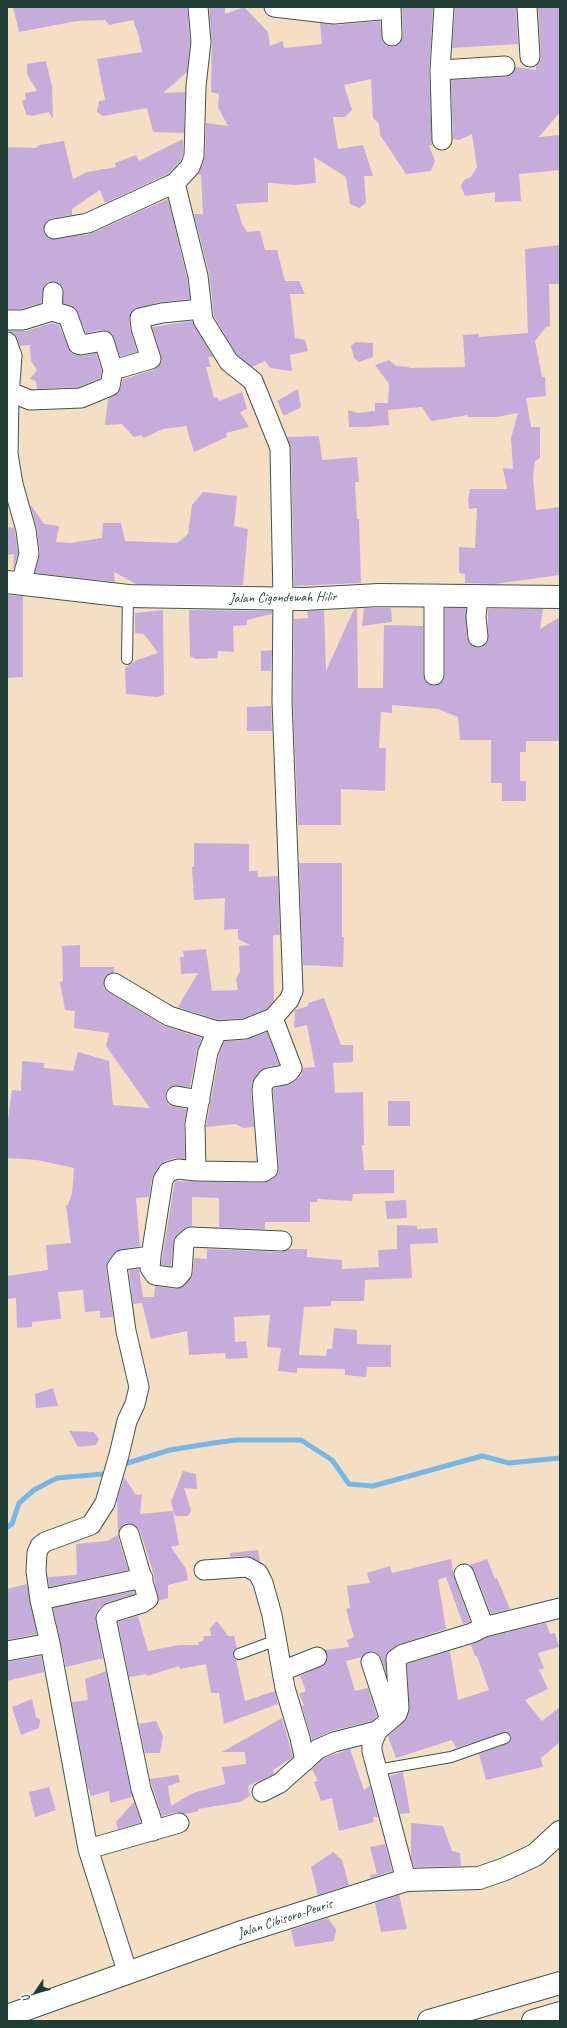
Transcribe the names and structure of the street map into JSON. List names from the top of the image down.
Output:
{
  "streets": {
    "main road": ["Jalan Cigondewah Hilir", "Jalan Cibisoro-Peuris"]
  },
  "north": "bottom left"
}
